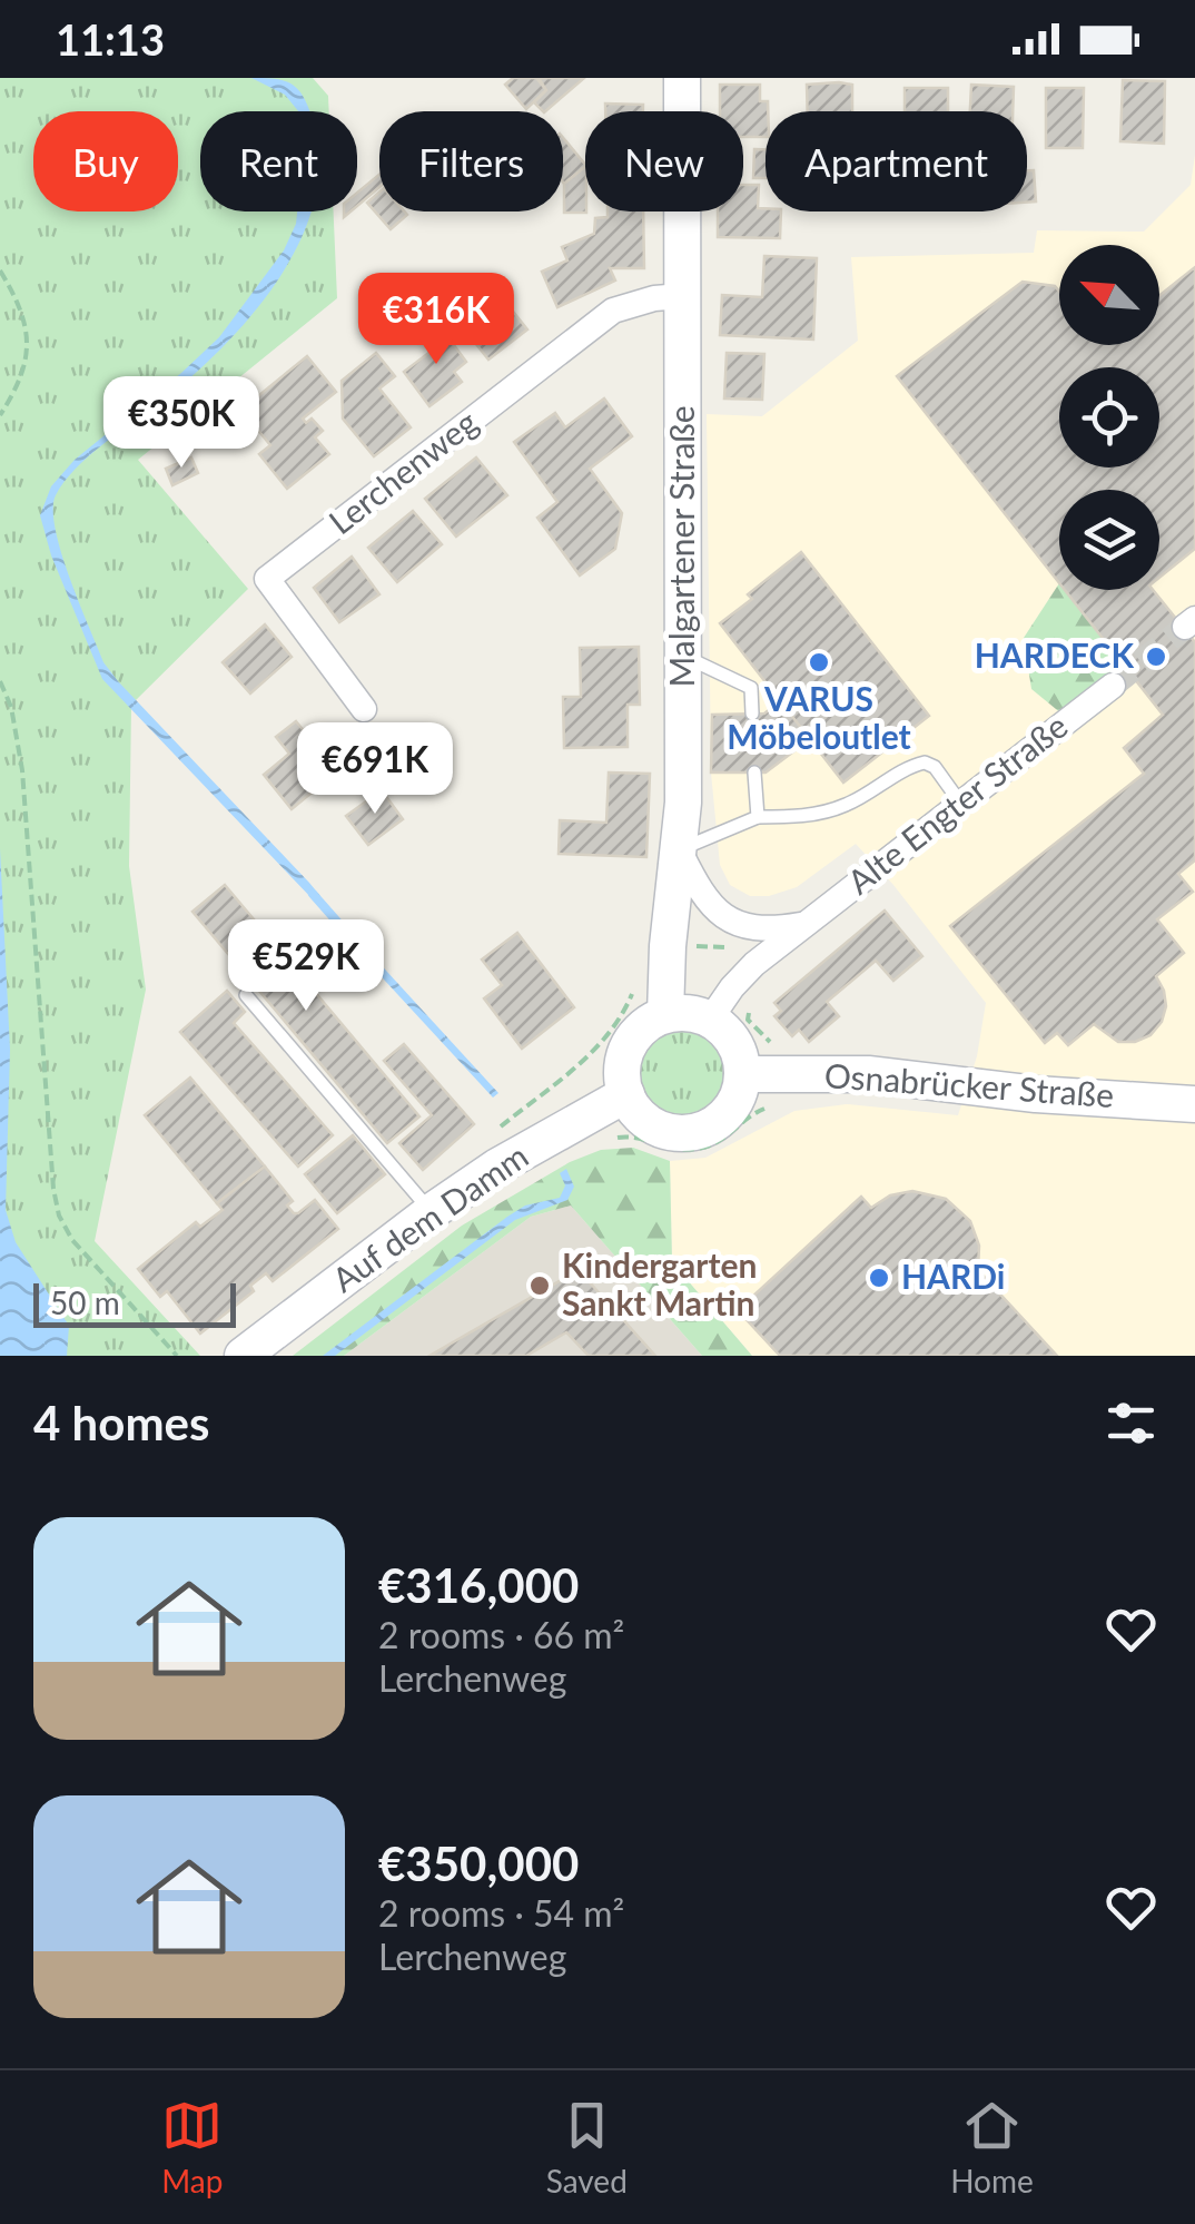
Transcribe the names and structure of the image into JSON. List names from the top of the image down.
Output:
{
  "streets": {
    "main road": ["Malgartener Straße", "Osnabrücker Straße", "Auf dem Damm"],
    "street": ["Lerchenweg", "Alte Engter Straße"]
  },
  "crossings": [
    ["Lerchenweg", "Malgartener Straße"],
    ["Malgartener Straße", "Alte Engter Straße"],
    ["Malgartener Straße", "Osnabrücker Straße"],
    ["Malgartener Straße", "Auf dem Damm"],
    ["Alte Engter Straße", "Osnabrücker Straße"],
    ["Alte Engter Straße", "Auf dem Damm"],
    ["Osnabrücker Straße", "Auf dem Damm"]
  ],
  "places": [
    "HARDECK",
    "VARUS Möbeloutlet",
    "HARDi",
    "Kindergarten Sankt Martin"
  ],
  "scale_bar": "50 m",
  "north": "top left",
  "page": {
    "status": "11:13",
    "chip": [
      "Buy",
      "Rent",
      "Filters",
      "New",
      "Apartment"
    ],
    "price": [
      "€316K",
      "€350K",
      "€691K",
      "€529K"
    ],
    "scale": "50 m",
    "heading": "4 homes",
    "list": [
      {
        "name": "€316,000",
        "note": "2 rooms · 66 m² · Lerchenweg"
      },
      {
        "name": "€350,000",
        "note": "2 rooms · 54 m² · Lerchenweg"
      }
    ],
    "tabs": ["Map", "Saved", "Home"]
  }
}
